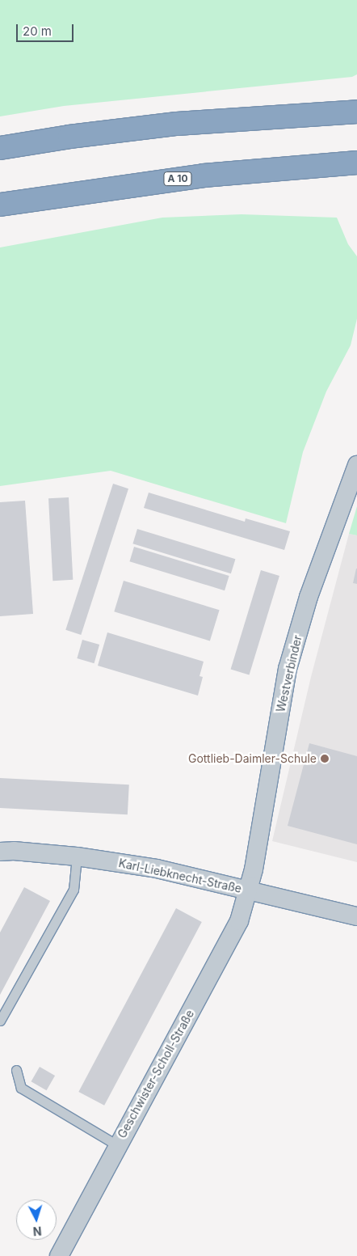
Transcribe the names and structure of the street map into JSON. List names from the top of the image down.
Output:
{
  "streets": {
    "highway": ["A 10"],
    "street": ["Westverbinder", "Karl-Liebknecht-Straße", "Geschwister-Scholl-Straße"]
  },
  "crossings": [
    ["Westverbinder", "Karl-Liebknecht-Straße"],
    ["Westverbinder", "Geschwister-Scholl-Straße"],
    ["Karl-Liebknecht-Straße", "Geschwister-Scholl-Straße"]
  ],
  "places": ["Gottlieb-Daimler-Schule"],
  "scale_bar": "20 m",
  "north": "bottom"
}
